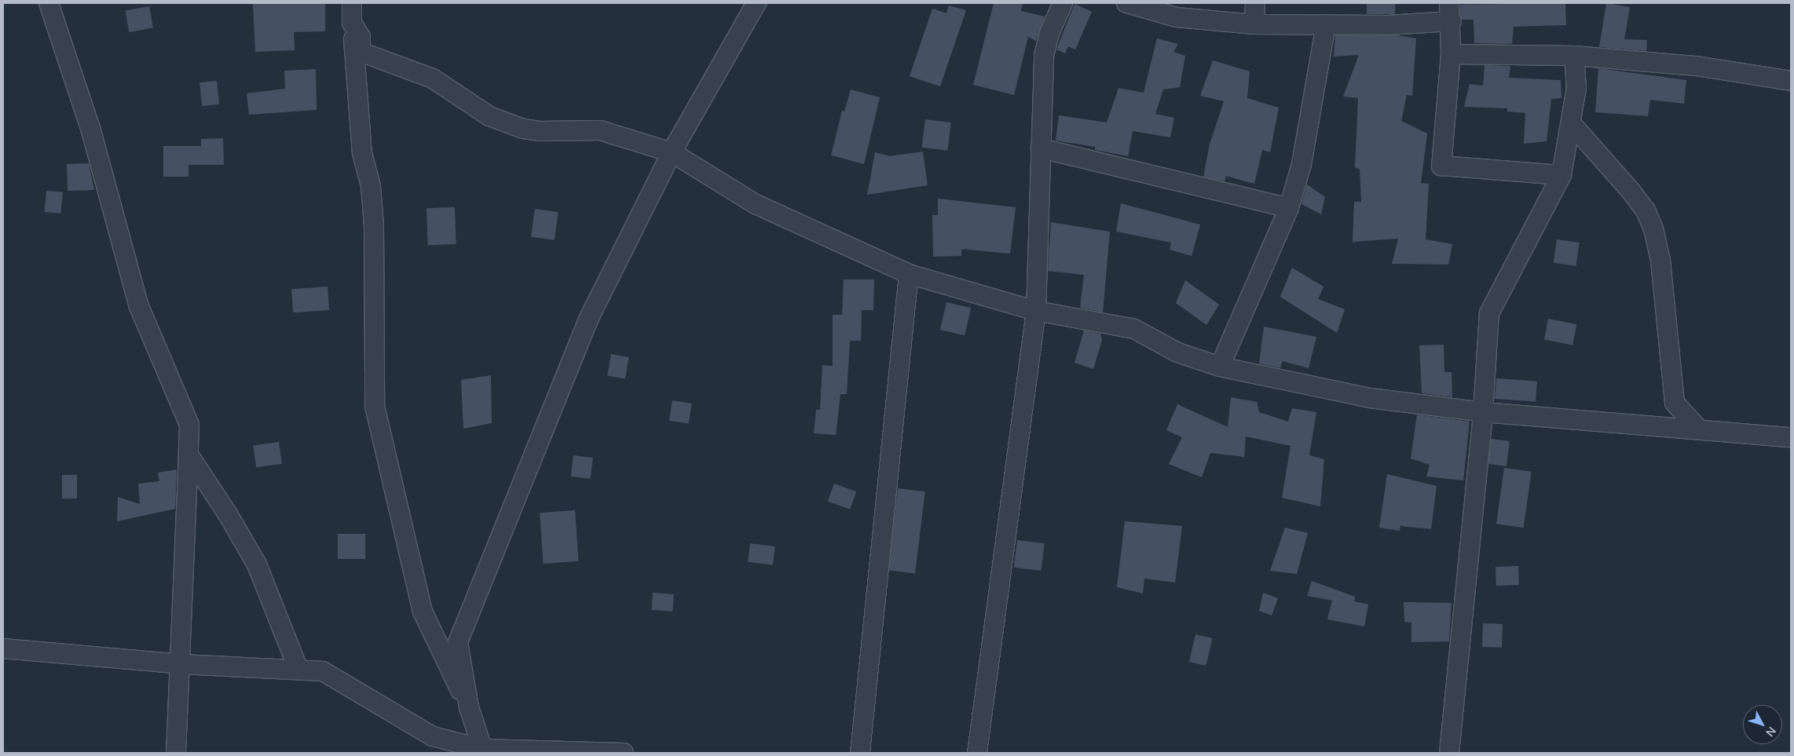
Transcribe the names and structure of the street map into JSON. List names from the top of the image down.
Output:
{
  "north": "bottom right"
}
